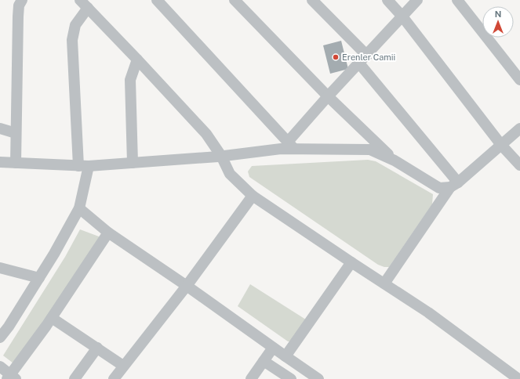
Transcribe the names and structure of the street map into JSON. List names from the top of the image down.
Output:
{
  "places": ["Erenler Camii"],
  "north": "top"
}
